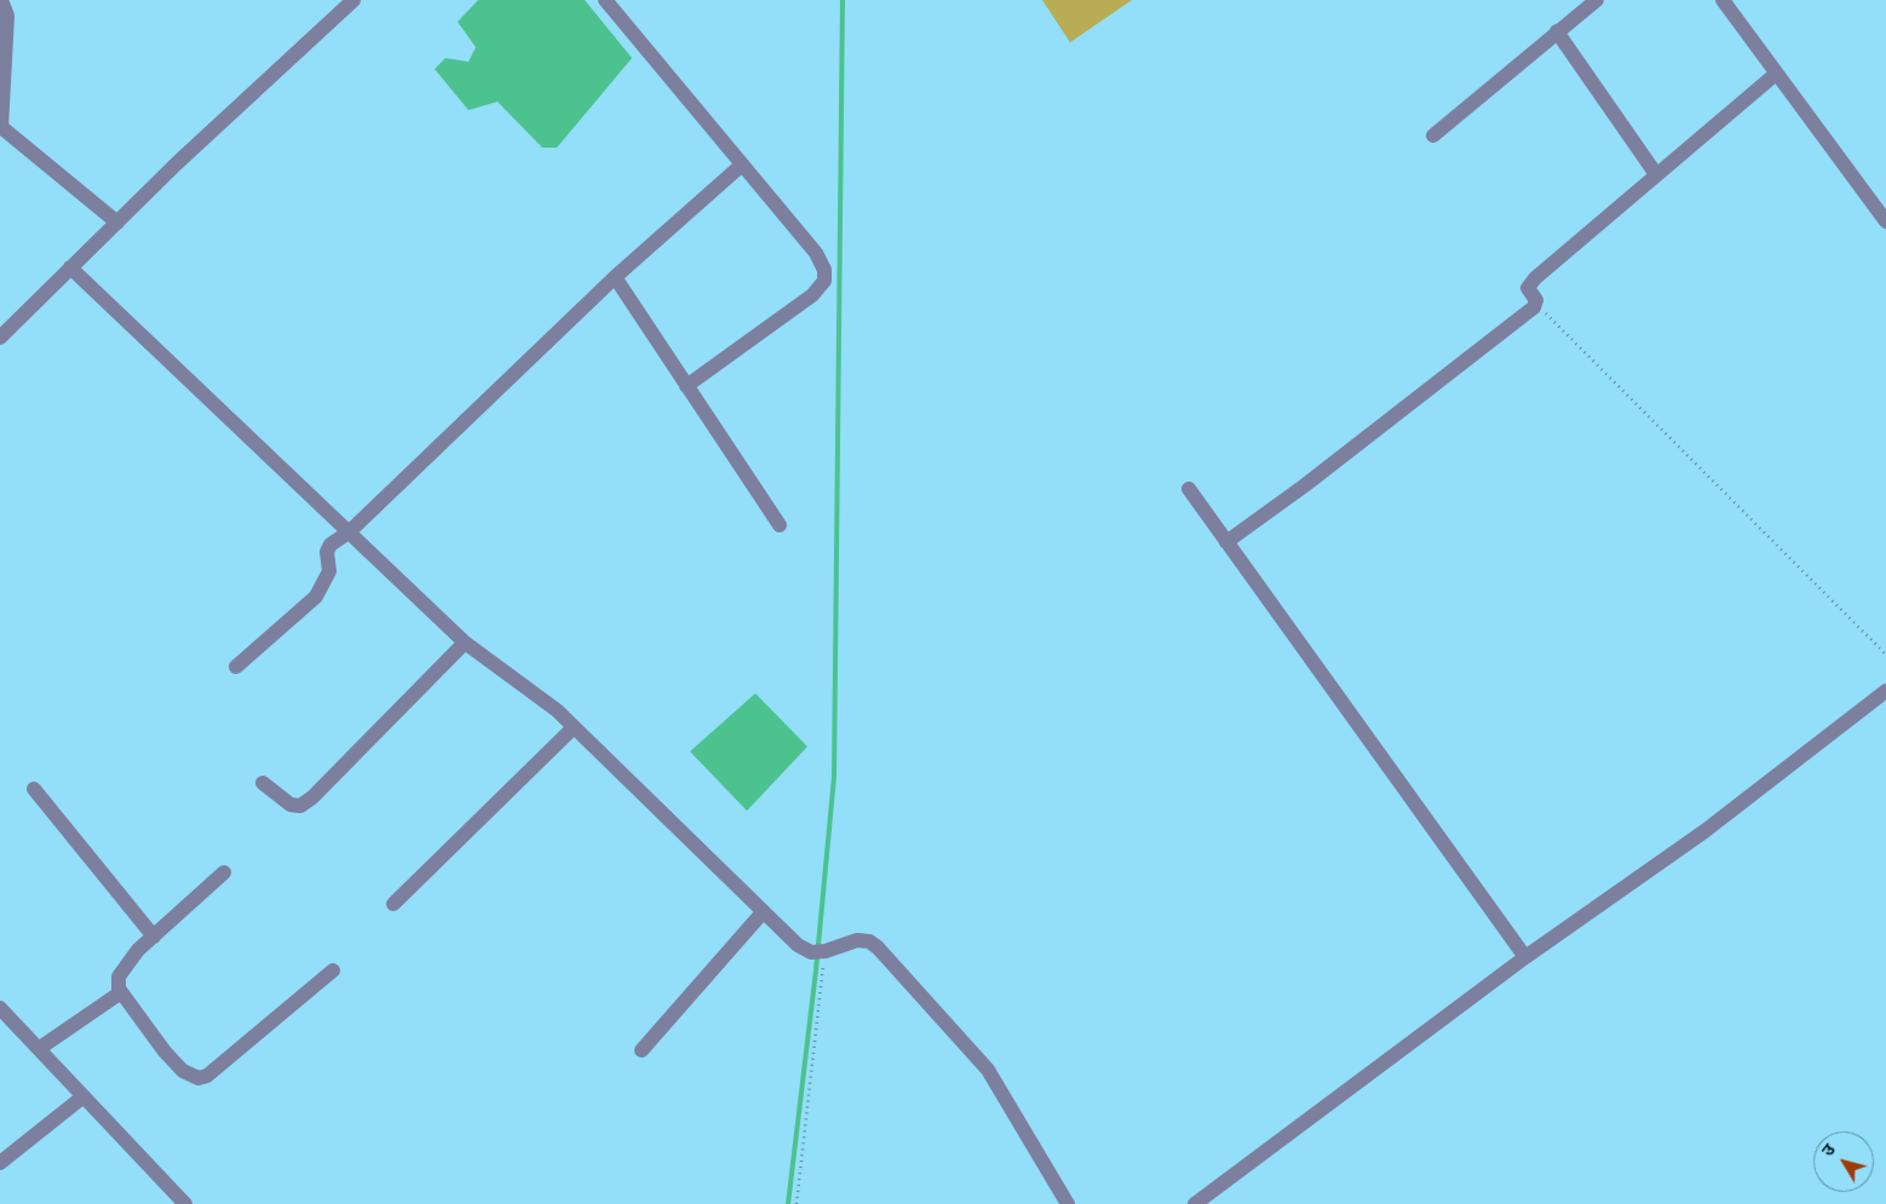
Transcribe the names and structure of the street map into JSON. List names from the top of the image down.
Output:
{
  "north": "top left"
}
